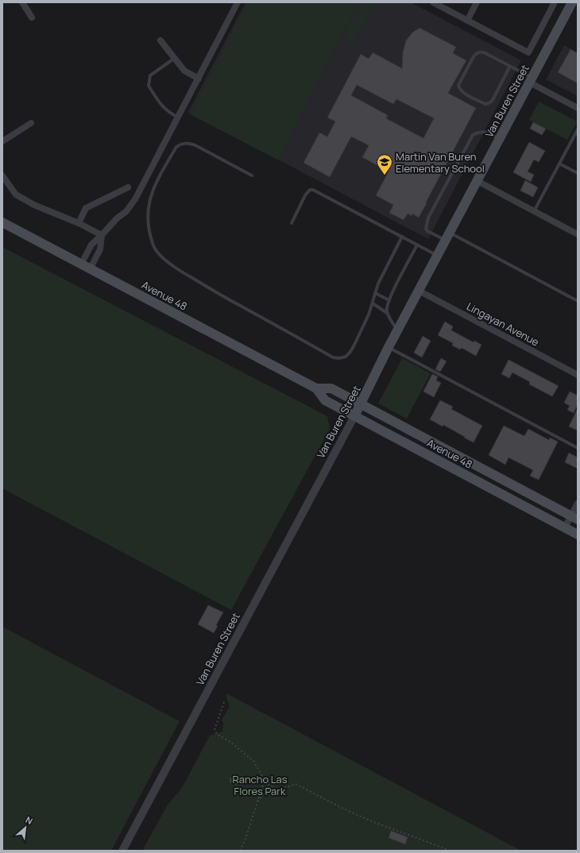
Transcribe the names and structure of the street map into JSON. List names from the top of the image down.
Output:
{
  "streets": {
    "main road": ["Van Buren Street", "Avenue 48"],
    "street": ["Lingayan Avenue"]
  },
  "crossings": [
    ["Van Buren Street", "Avenue 48"],
    ["Van Buren Street", "Lingayan Avenue"]
  ],
  "parks": ["Rancho Las Flores Park"],
  "places": {
    "school or university": ["Martin Van Buren Elementary School"]
  },
  "north": "top right"
}
